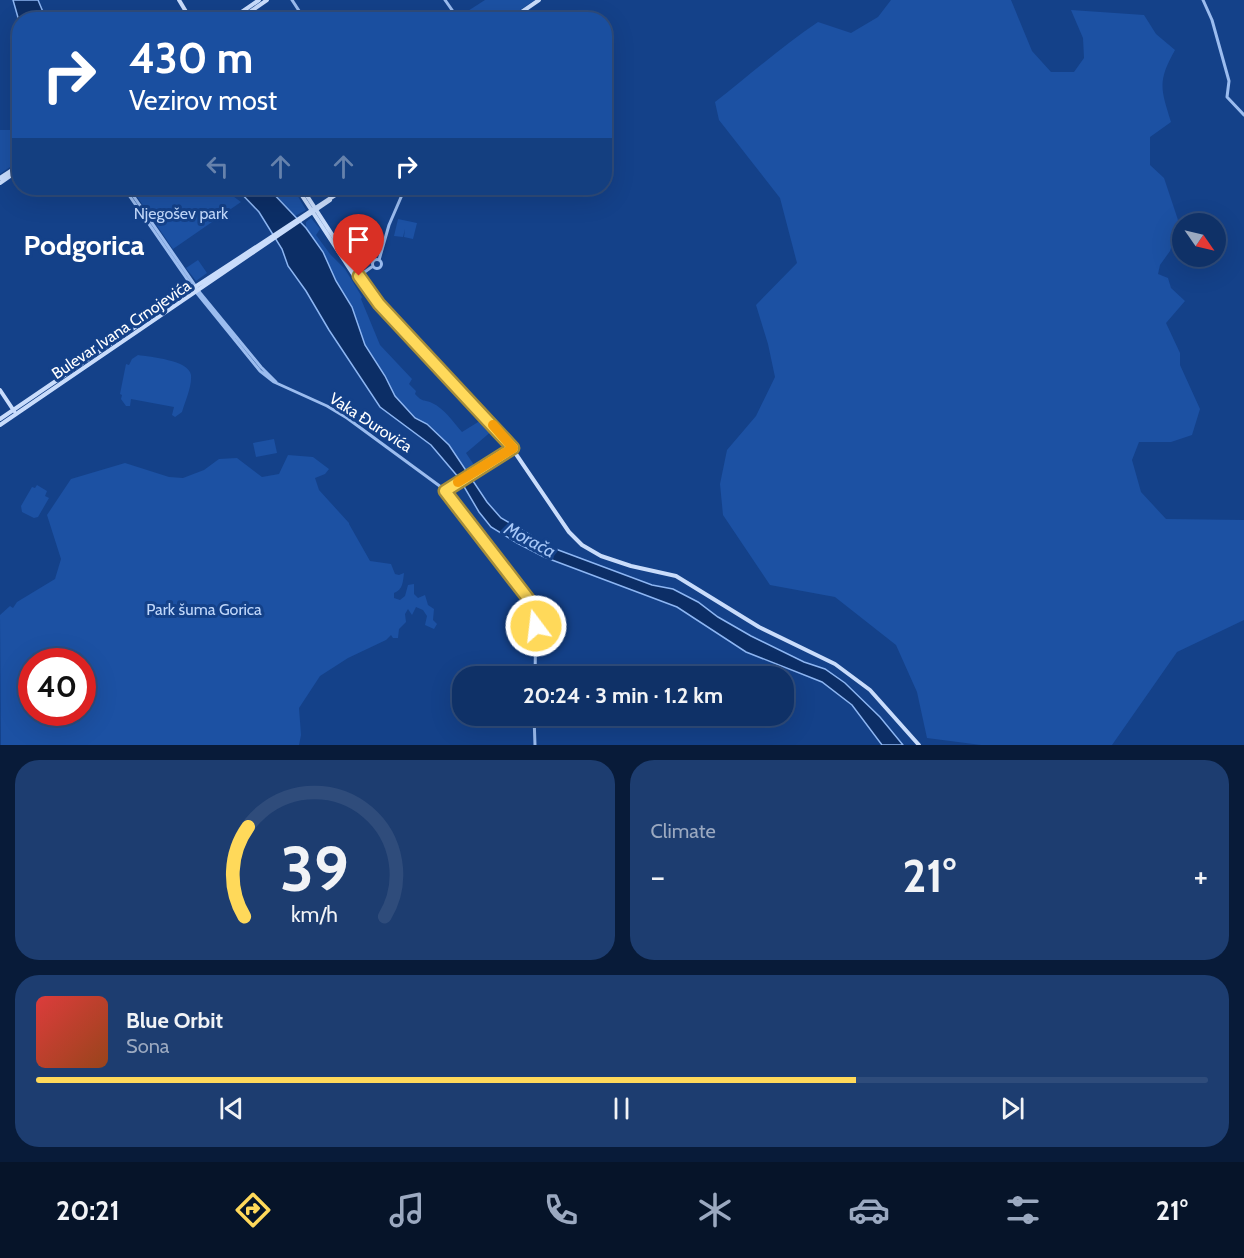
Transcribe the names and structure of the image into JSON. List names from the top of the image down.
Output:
{
  "streets": {
    "main road": ["Bulevar Ivana Crnojevića"],
    "street": ["Vaka Đurovića"]
  },
  "crossings": [
    ["Bulevar Ivana Crnojevića", "Vaka Đurovića"]
  ],
  "districts": ["Podgorica"],
  "water": ["Morača"],
  "parks": ["Njegošev park", "Park šuma Gorica"],
  "north": "bottom right",
  "page": {
    "turn": ["430 m", "Vezirov most"],
    "limit": "40",
    "trip": "20:24 · 3 min · 1.2 km",
    "tile": "Climate",
    "heat": ["−", "21°", "+"],
    "song": ["Blue Orbit", "Sona"],
    "tabs": ["20:21", "21°"],
    "gauge": ["39", "km/h"]
  }
}
